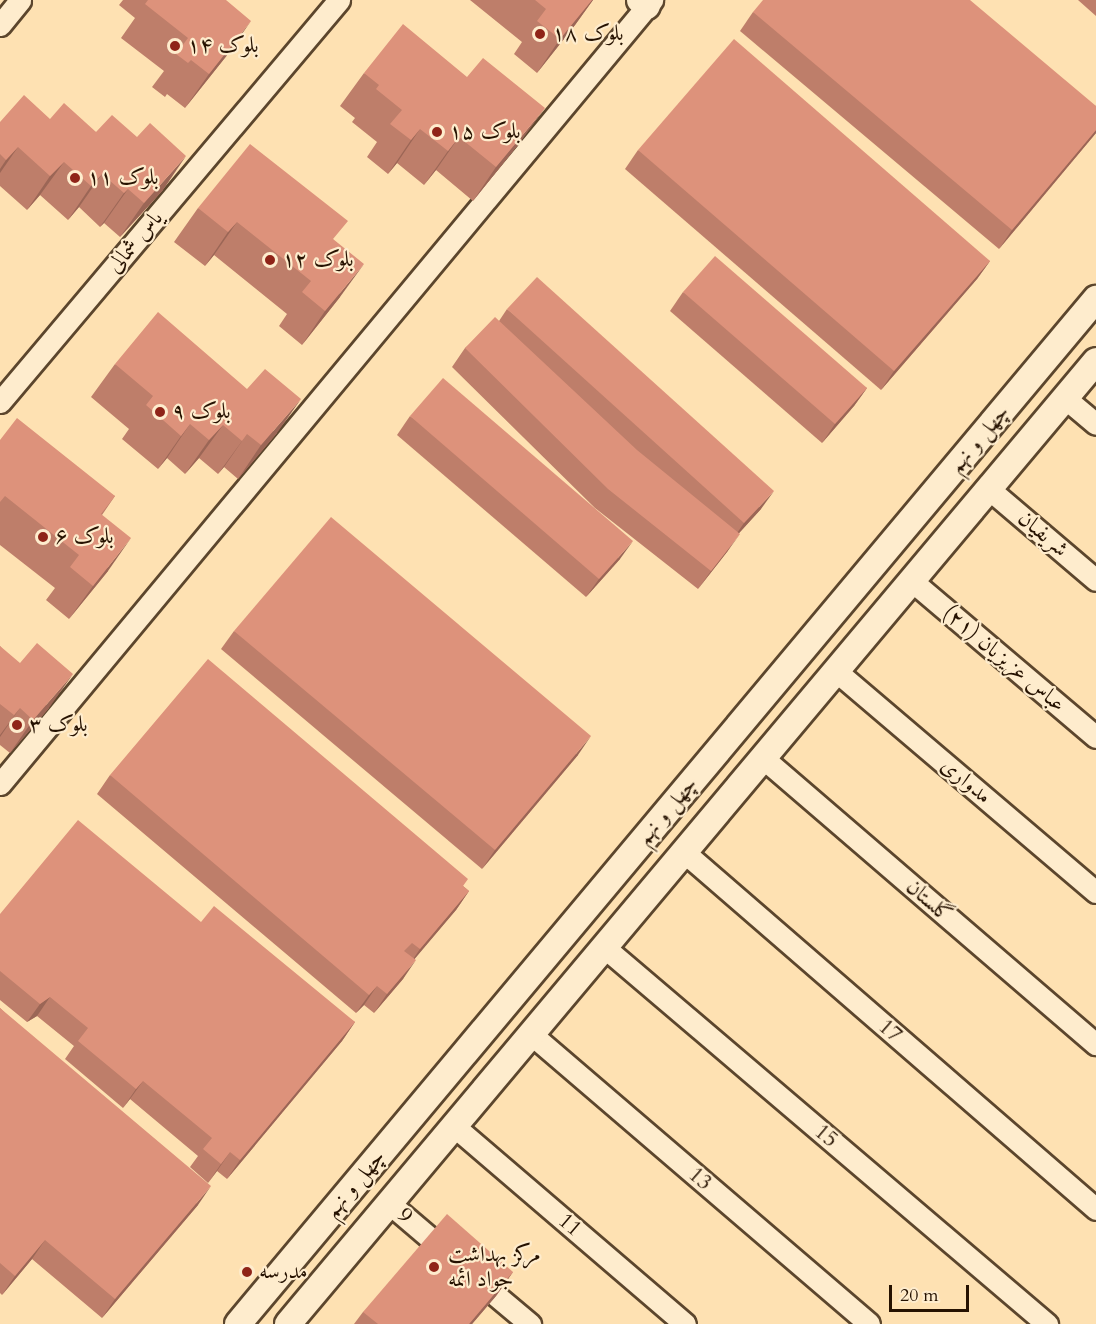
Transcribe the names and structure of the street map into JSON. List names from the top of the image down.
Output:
{
  "streets": {
    "street": [
      "یاس شمالی",
      "چهل و نهم",
      "شریفیان",
      "عباس عزیزیان (۲۱)",
      "مدواری",
      "گلستان",
      "17",
      "15",
      "13",
      "9",
      "11"
    ]
  },
  "crossings": [
    ["چهل و نهم", "شریفیان"],
    ["چهل و نهم", "عباس عزیزیان (۲۱)"],
    ["چهل و نهم", "مدواری"],
    ["چهل و نهم", "گلستان"],
    ["چهل و نهم", "17"],
    ["چهل و نهم", "15"],
    ["چهل و نهم", "13"],
    ["چهل و نهم", "9"],
    ["چهل و نهم", "11"]
  ],
  "places": [
    "بلوک ۱۸",
    "بلوک ۱۴",
    "بلوک ۱۵",
    "بلوک ۱۱",
    "بلوک ۱۲",
    "بلوک ۹",
    "بلوک ۶",
    "بلوک ۳",
    "مرکز بهداشت جواد ائمه",
    "مدرسه"
  ],
  "scale_bar": "20 m"
}
